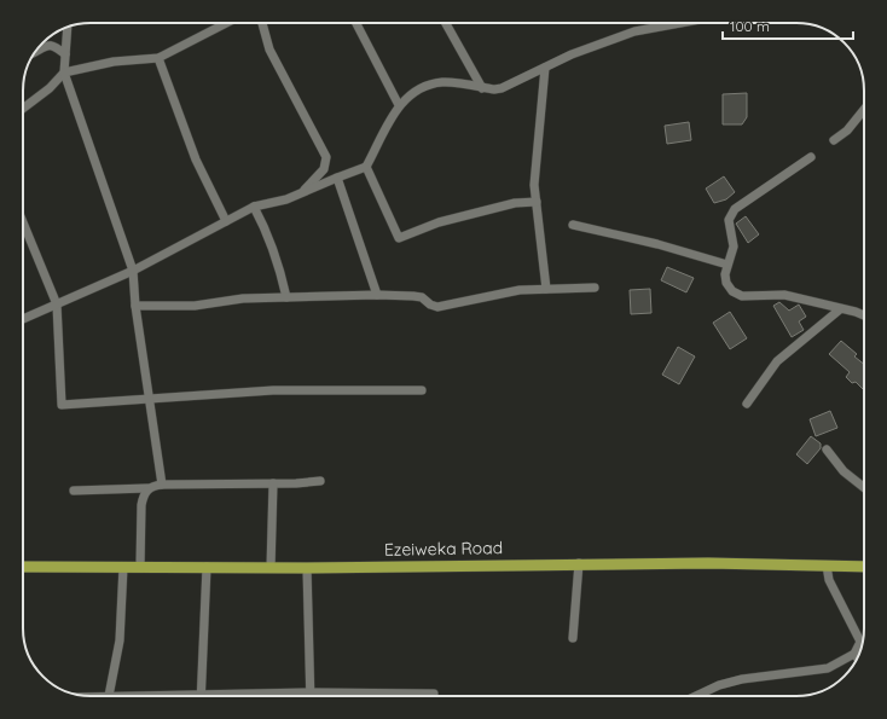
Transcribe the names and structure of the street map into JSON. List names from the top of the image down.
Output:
{
  "streets": {
    "main road": ["Ezeiweka Road"]
  },
  "scale_bar": "100 m"
}
